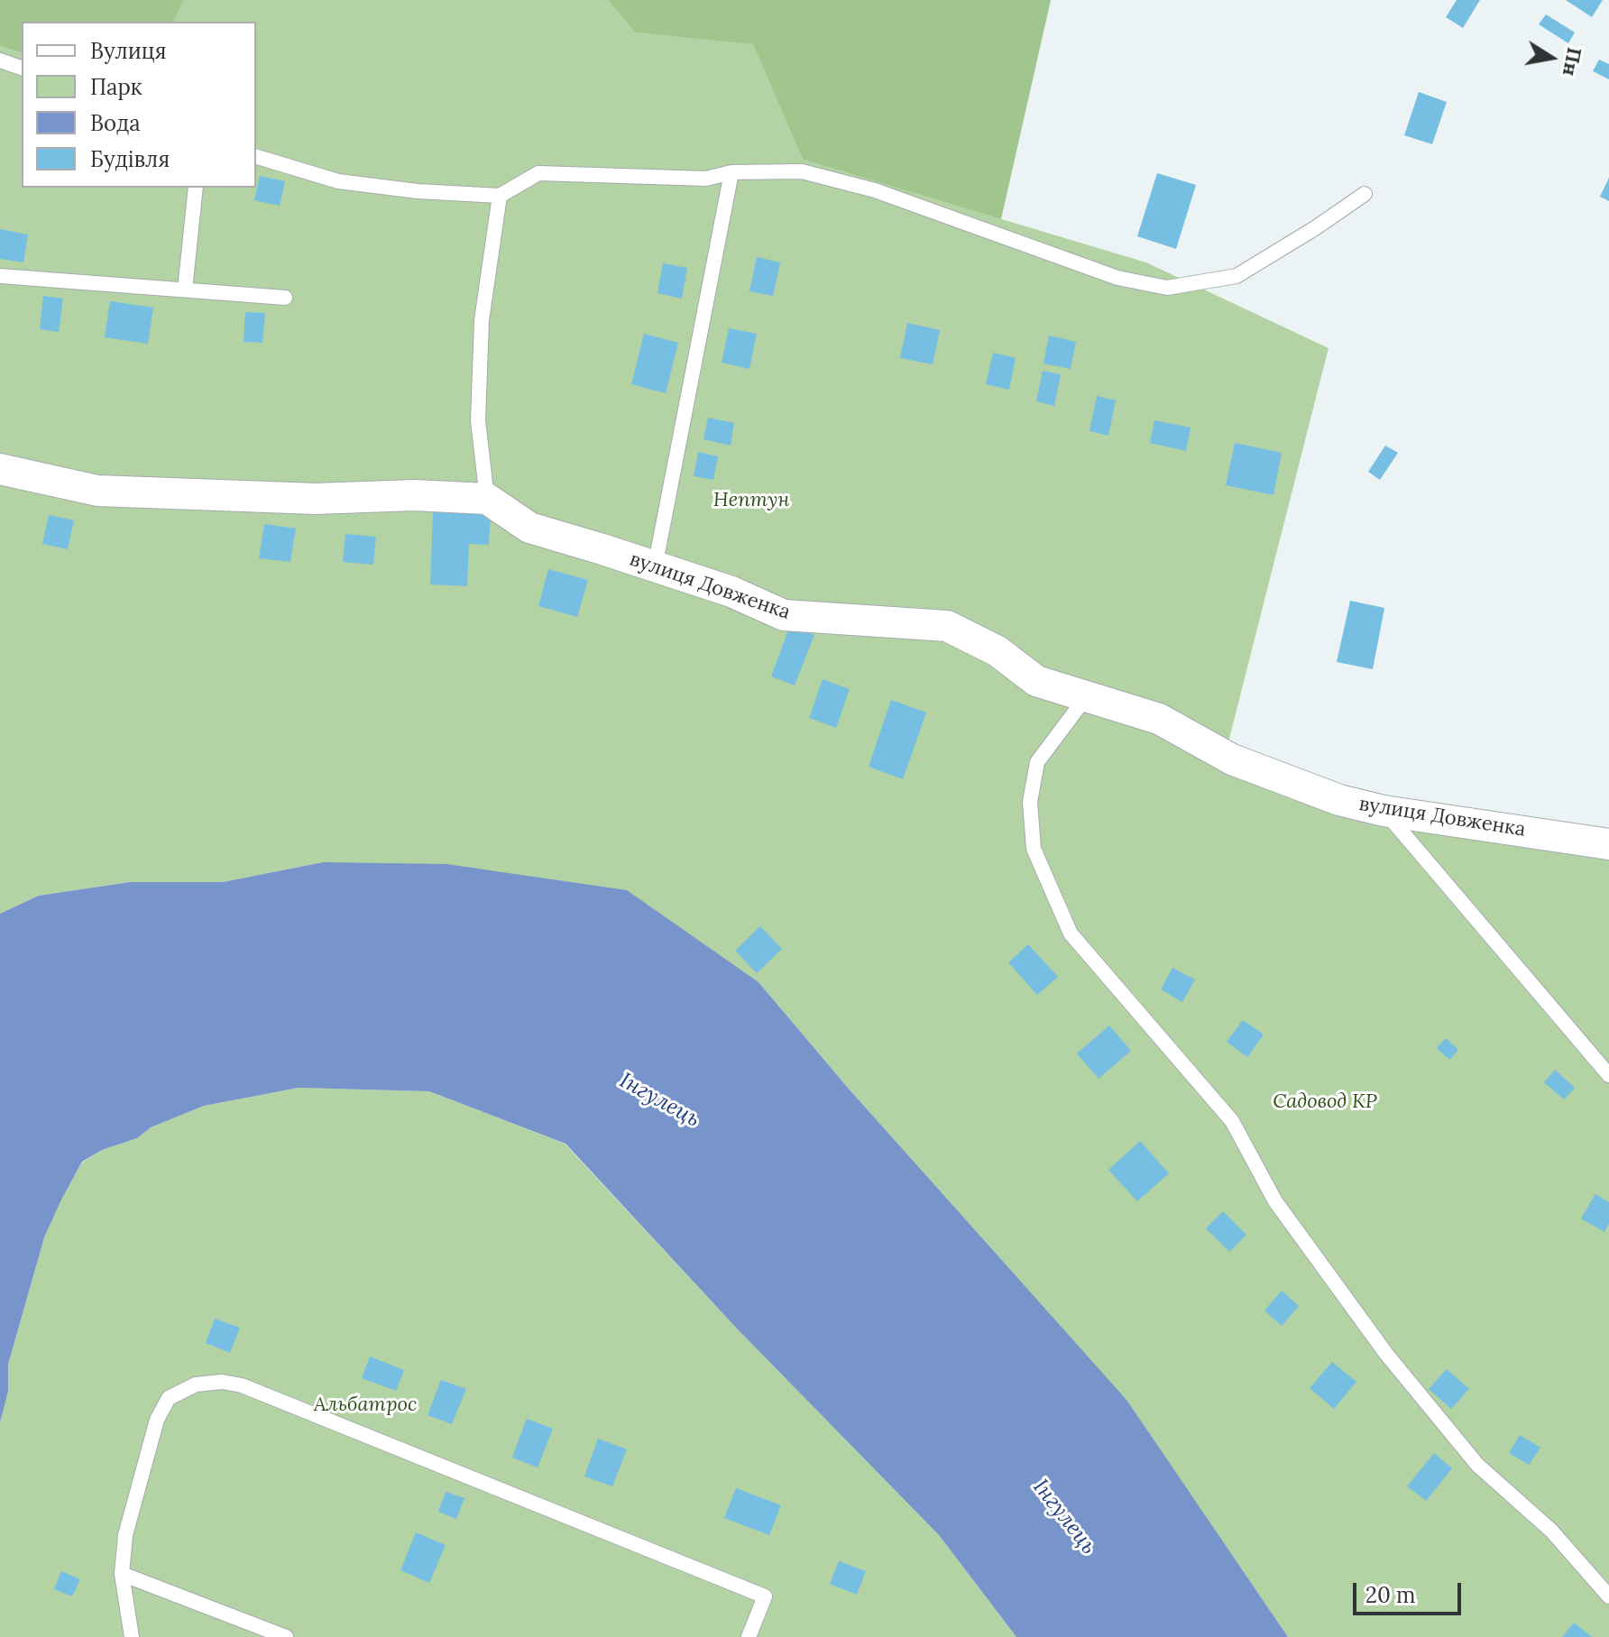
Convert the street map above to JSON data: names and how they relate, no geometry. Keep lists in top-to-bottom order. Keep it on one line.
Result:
{"streets":{"street":["вулиця Довженка"]},"water":["Інгулець"],"parks":["Нептун","Садовод КР","Альбатрос"],"legend":["Вулиця","Парк","Вода","Будівля"],"scale_bar":"20 m","north":"right"}
